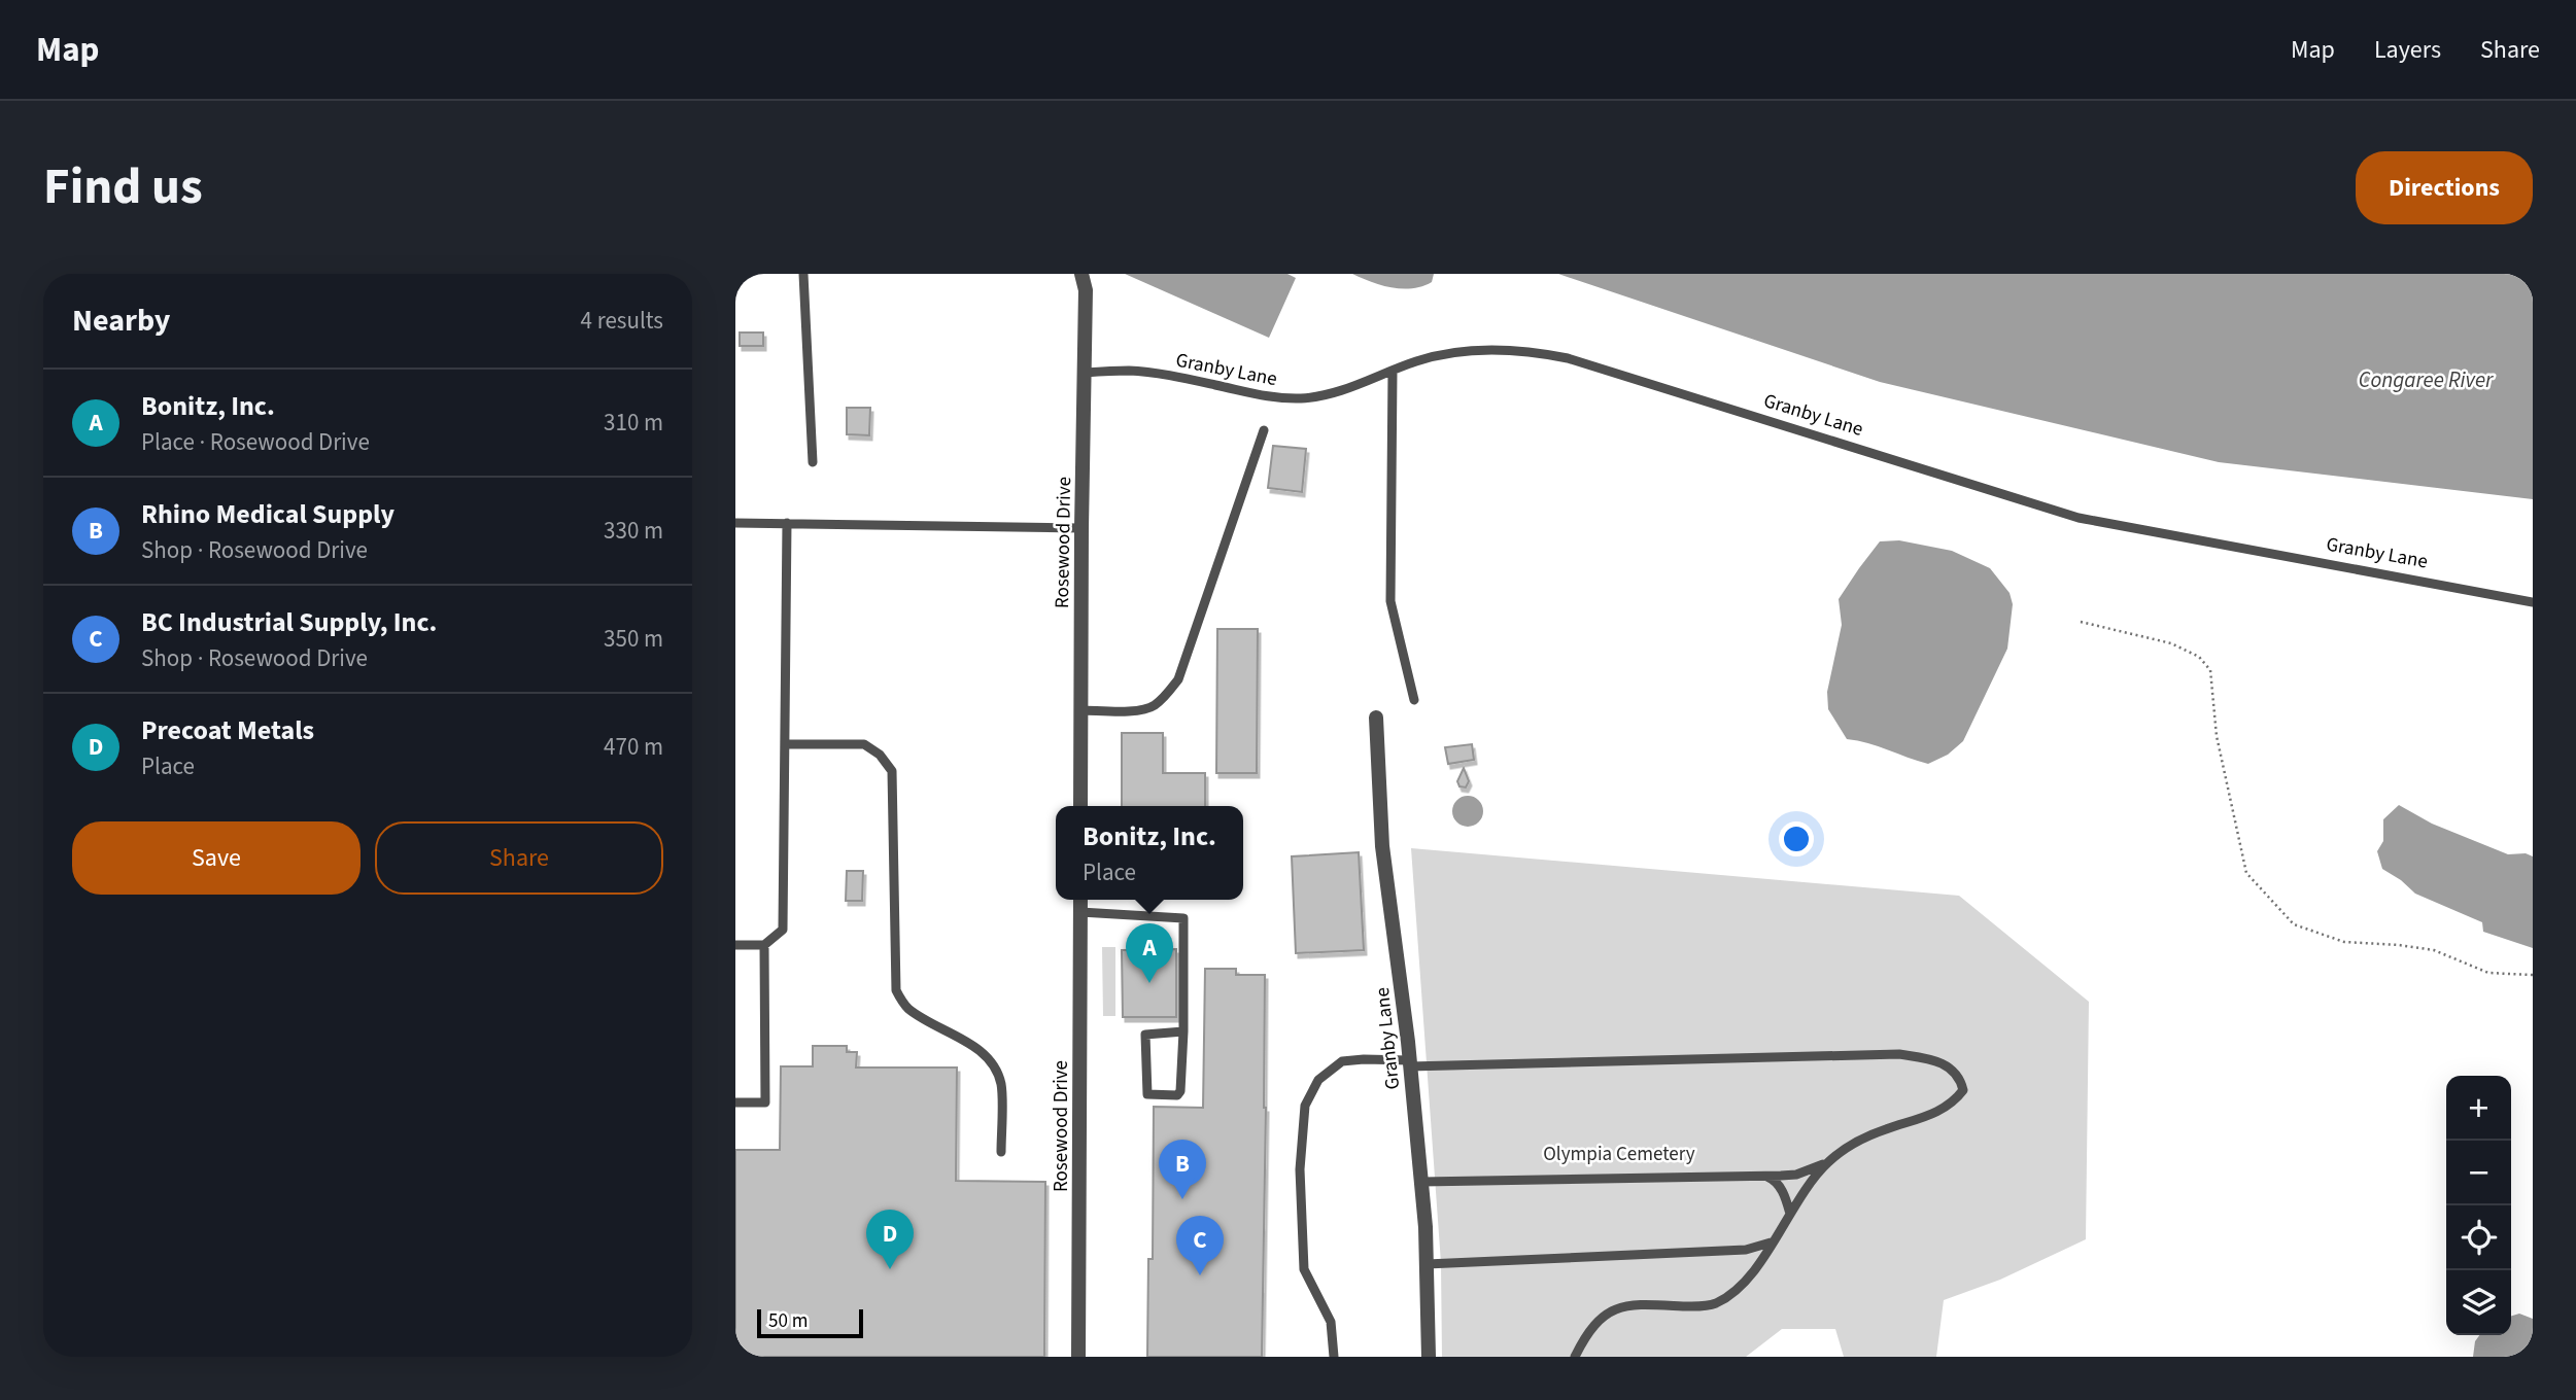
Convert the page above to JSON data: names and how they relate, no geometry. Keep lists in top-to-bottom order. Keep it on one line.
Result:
{"streets":{"street":["Granby Lane","Rosewood Drive"]},"crossings":[["Granby Lane","Rosewood Drive"]],"water":["Congaree River"],"parks":["Olympia Cemetery"],"scale_bar":"50 m","page":{"header":"Map","nav":["Map","Layers","Share"],"title":"Find us","buttons":["Directions",["Save","Share"]],"heading":["Nearby","4 results"],"list":[{"mark":"A","name":"Bonitz, Inc.","note":"Place · Rosewood Drive","value":"310 m"},{"mark":"B","name":"Rhino Medical Supply","note":"Shop · Rosewood Drive","value":"330 m"},{"mark":"C","name":"BC Industrial Supply, Inc.","note":"Shop · Rosewood Drive","value":"350 m"},{"mark":"D","name":"Precoat Metals","note":"Place","value":"470 m"}],"popup":["Bonitz, Inc.","Place"],"pins":["A","B","D","C"],"map_buttons":["+","−"],"scale":"50 m"}}
